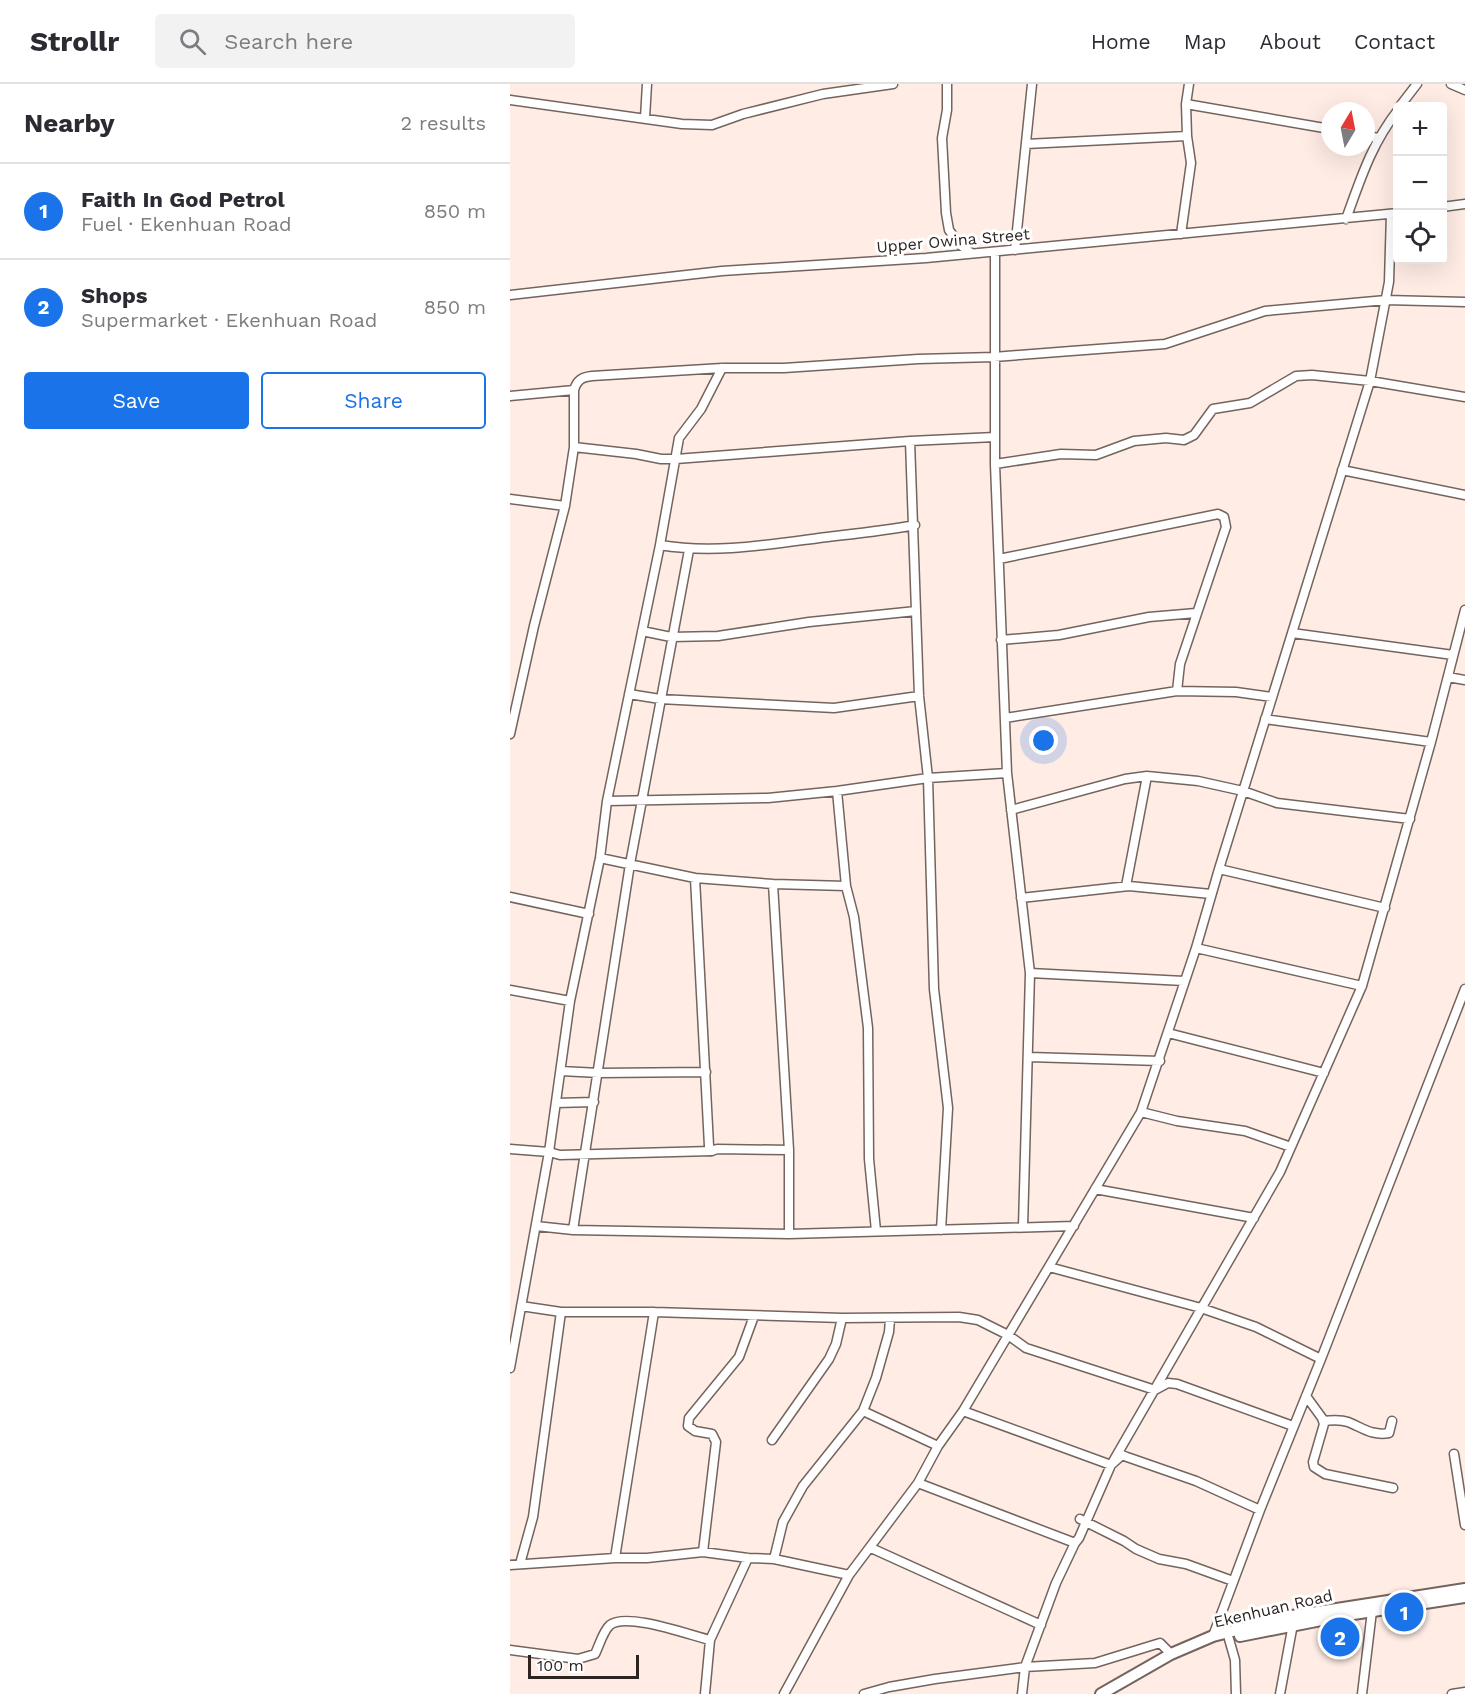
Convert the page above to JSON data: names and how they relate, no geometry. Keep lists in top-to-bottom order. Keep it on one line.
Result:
{"streets":{"main road":["Ekenhuan Road"],"street":["Upper Owina Street"]},"scale_bar":"100 m","north":"top","page":{"header":"Strollr","search":"Search here","nav":["Home","Map","About","Contact"],"heading":["Nearby","2 results"],"map_buttons":["+","−"],"list":[{"mark":"1","name":"Faith In God Petrol","note":"Fuel · Ekenhuan Road","value":"850 m"},{"mark":"2","name":"Shops","note":"Supermarket · Ekenhuan Road","value":"850 m"}],"buttons":["Save","Share"],"pins":["1","2"],"scale":"100 m"}}
